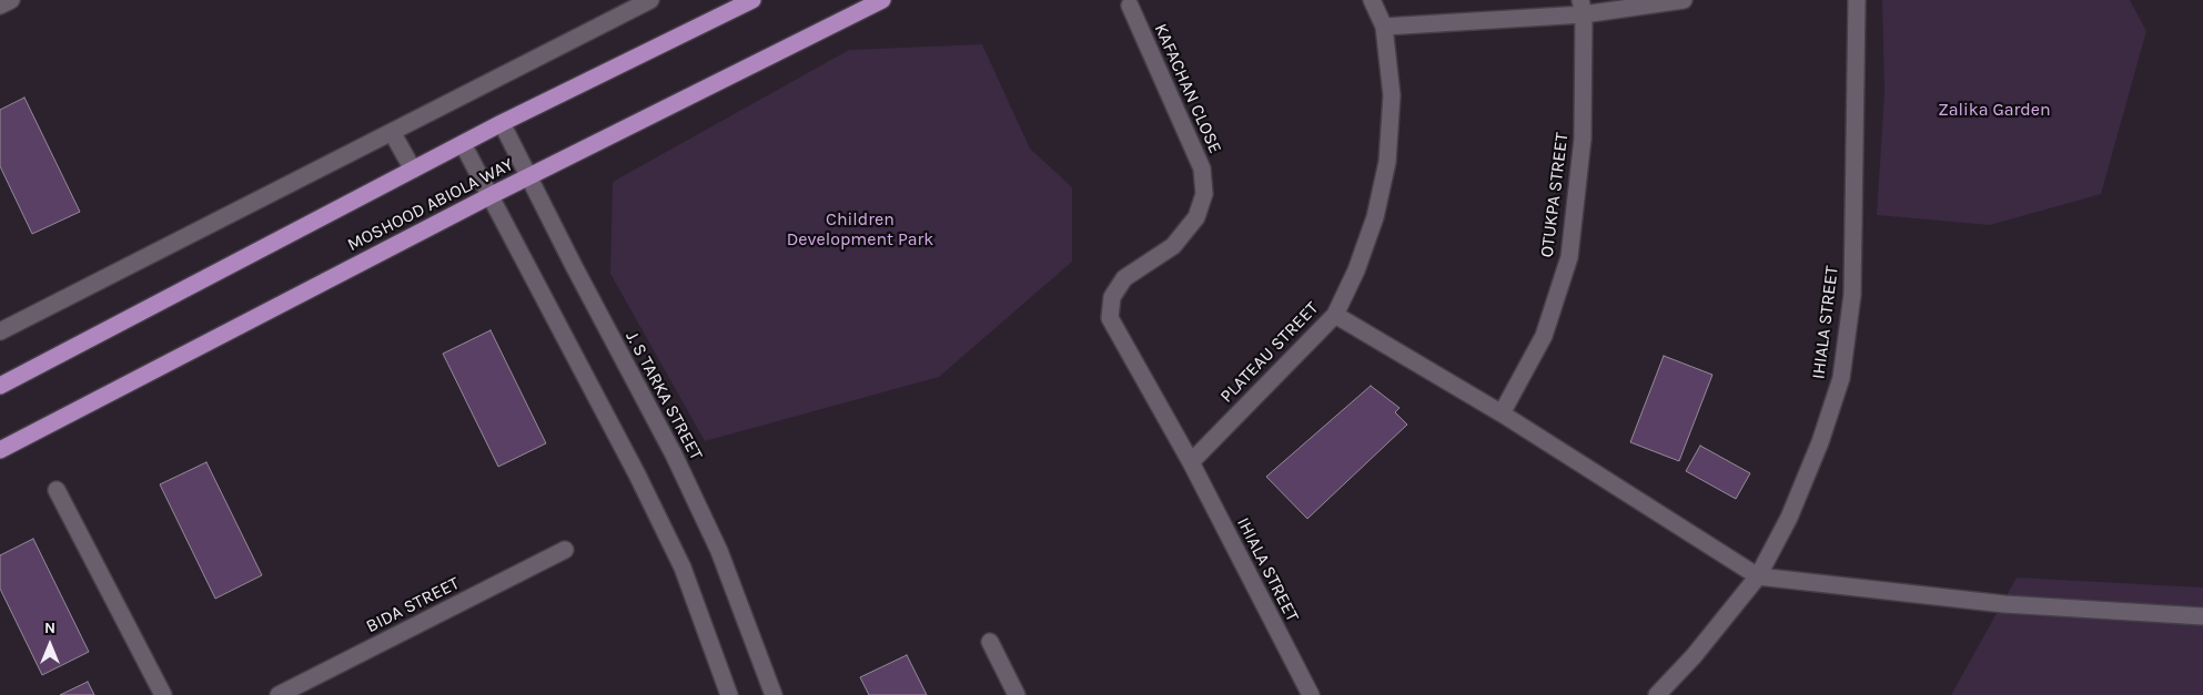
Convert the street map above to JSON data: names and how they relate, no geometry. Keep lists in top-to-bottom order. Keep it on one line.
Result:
{"streets":{"main road":["MOSHOOD ABIOLA WAY"],"street":["KAFACHAN CLOSE","OTUKPA STREET","IHIALA STREET","PLATEAU STREET","J. S TARKA STREET","BIDA STREET"]},"crossings":[["KAFACHAN CLOSE","IHIALA STREET"],["KAFACHAN CLOSE","PLATEAU STREET"],["MOSHOOD ABIOLA WAY","J. S TARKA STREET"],["IHIALA STREET","PLATEAU STREET"]],"parks":["Zalika Garden","Children Development Park"],"north":"top"}
